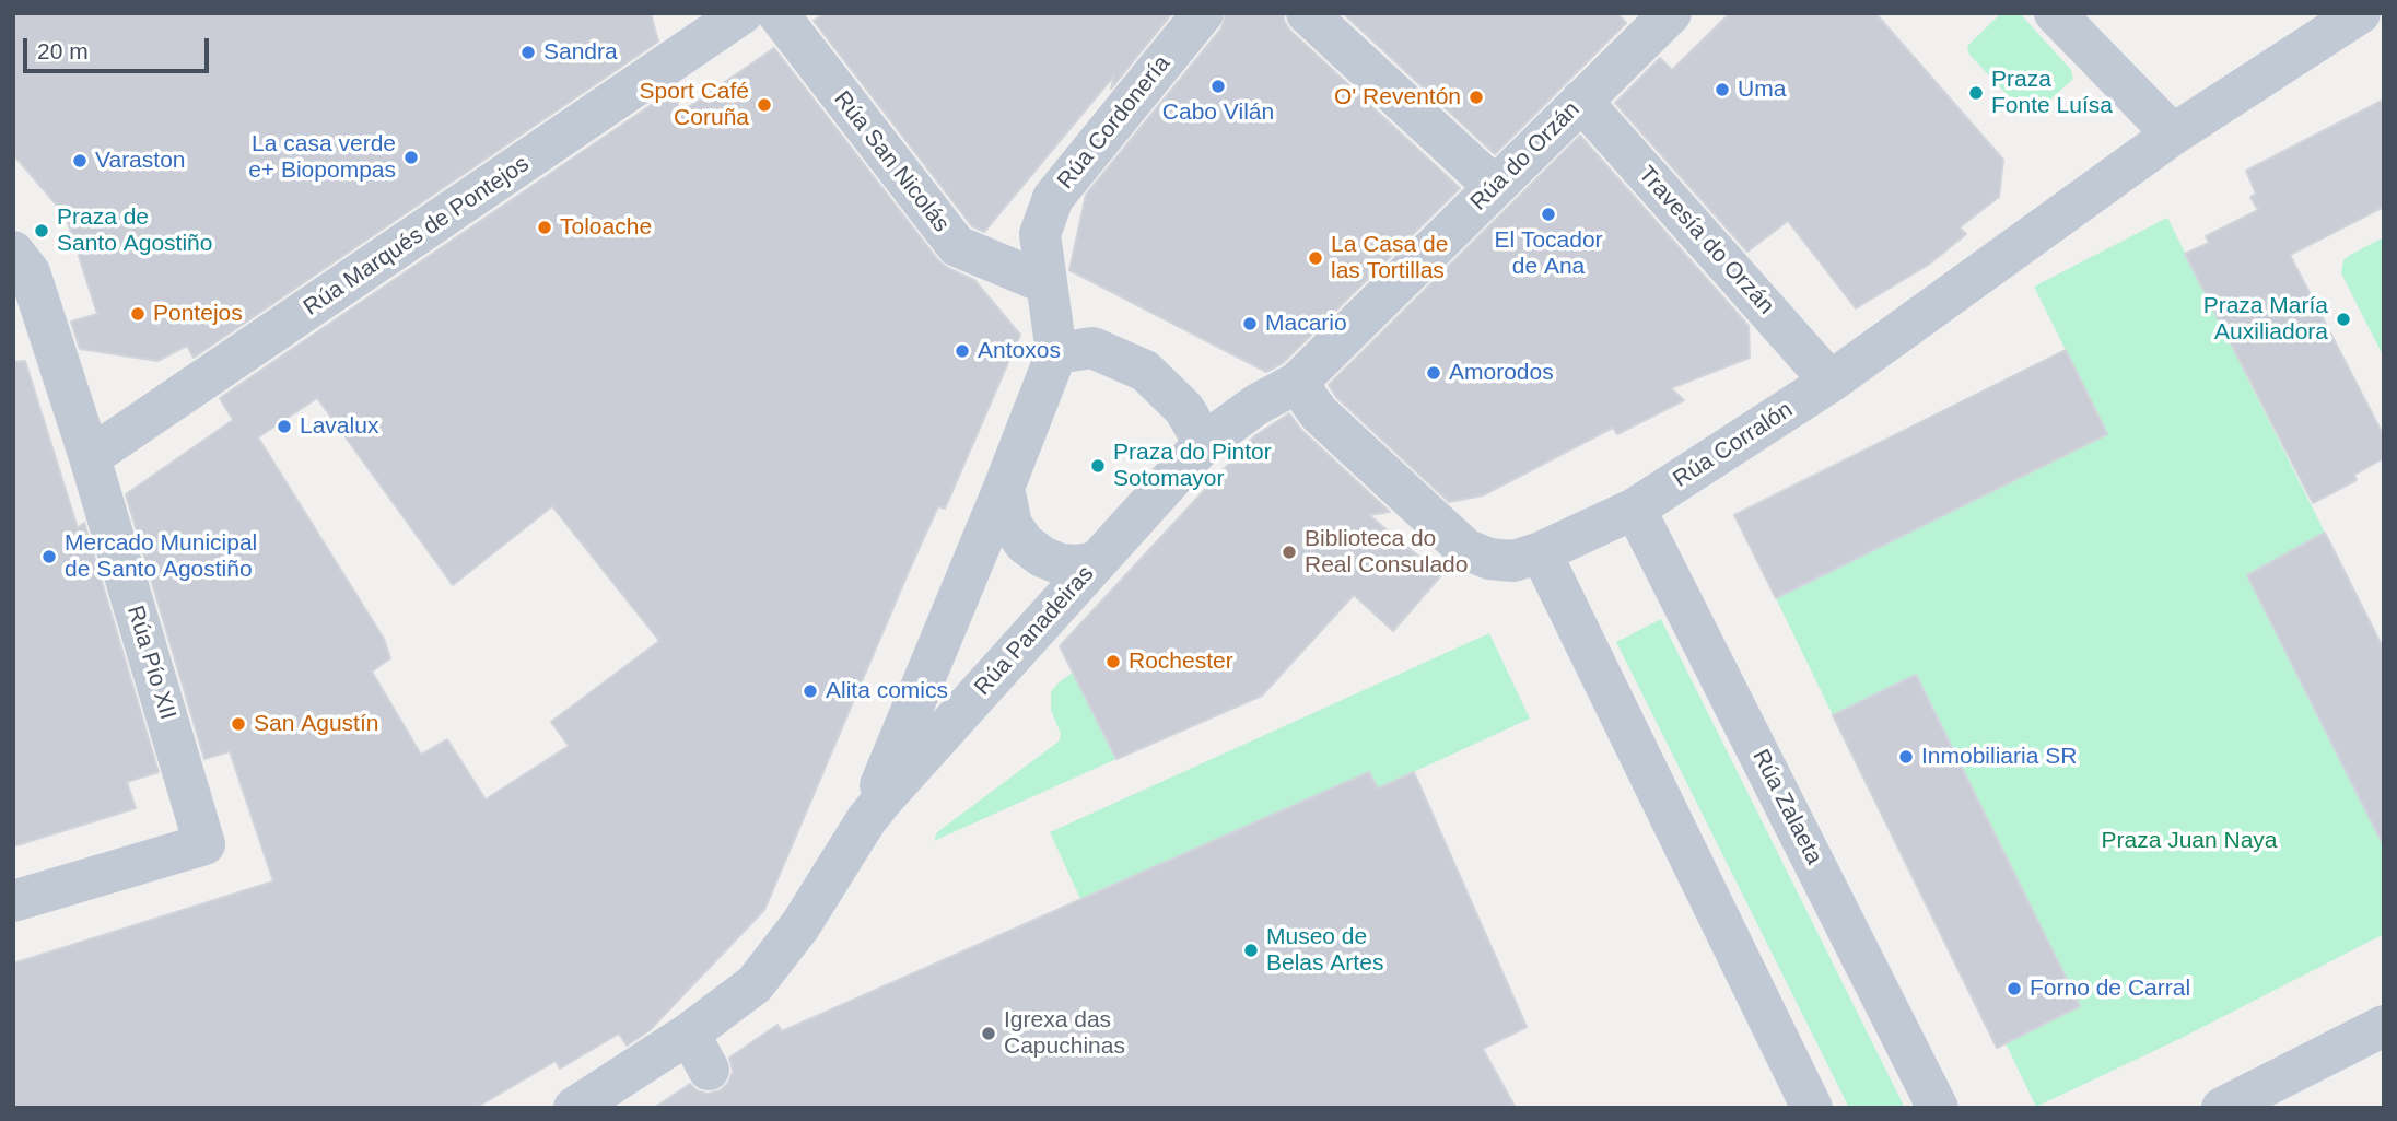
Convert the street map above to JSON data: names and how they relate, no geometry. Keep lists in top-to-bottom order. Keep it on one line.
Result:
{"streets":{"street":["Rúa Cordonería","Rúa do Orzán","Rúa San Nicolás","Rúa Marqués de Pontejos","Travesía do Orzán","Rúa Corralón","Rúa Panadeiras","Rúa Pío XII","Rúa Zalaeta"]},"crossings":[["Rúa Cordonería","Rúa San Nicolás"],["Rúa do Orzán","Travesía do Orzán"],["Rúa do Orzán","Rúa Corralón"],["Rúa do Orzán","Rúa Panadeiras"],["Rúa Marqués de Pontejos","Rúa Pío XII"],["Travesía do Orzán","Rúa Corralón"],["Rúa Corralón","Rúa Zalaeta"]],"parks":["Praza Juan Naya"],"places":["Sandra","Cabo Vilán","Uma","Praza Fonte Luísa","O' Reventón","Sport Café Coruña","La casa verde e+ Biopompas","Varaston","El Tocador de Ana","Toloache","Praza de Santo Agostiño","La Casa de las Tortillas","Pontejos","Praza María Auxiliadora","Macario","Antoxos","Amorodos","Lavalux","Praza do Pintor Sotomayor","Biblioteca do Real Consulado","Mercado Municipal de Santo Agostiño","Rochester","Alita comics","San Agustín","Inmobiliaria SR","Museo de Belas Artes","Forno de Carral","Igrexa das Capuchinas"],"scale_bar":"20 m"}
